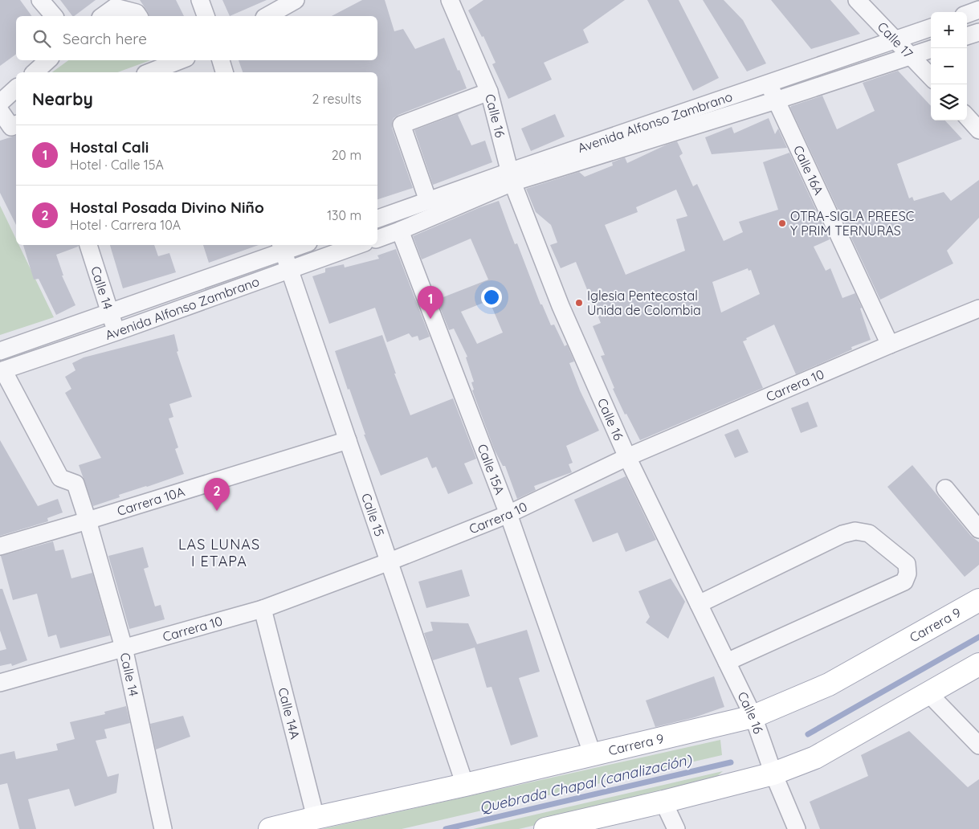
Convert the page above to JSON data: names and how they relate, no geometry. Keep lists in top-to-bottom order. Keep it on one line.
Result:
{"streets":{"main road":["Carrera 9"],"street":["Calle 17","Calle 16","Avenida Alfonso Zambrano","Calle 16A","Calle 14","Carrera 10","Calle 15A","Carrera 10A","Calle 15","Calle 14A"]},"crossings":[["Calle 17","Avenida Alfonso Zambrano"],["Calle 16","Avenida Alfonso Zambrano"],["Calle 16","Carrera 10"],["Calle 16","Carrera 9"],["Avenida Alfonso Zambrano","Calle 16A"],["Avenida Alfonso Zambrano","Calle 14"],["Avenida Alfonso Zambrano","Calle 15A"],["Avenida Alfonso Zambrano","Calle 15"],["Calle 16A","Carrera 10"],["Calle 14","Carrera 10"],["Calle 14","Carrera 10A"],["Carrera 10","Calle 15A"],["Carrera 10","Calle 15"],["Carrera 10","Calle 14A"],["Calle 15A","Carrera 9"],["Carrera 10A","Calle 15"],["Calle 15","Carrera 9"],["Carrera 9","Calle 14A"]],"districts":["LAS LUNAS I ETAPA"],"water":["Quebrada Chapal (canalización)"],"places":["OTRA-SIGLA PREESC Y PRIM TERNURAS","Iglesia Pentecostal Unida de Colombia"],"page":{"map_buttons":["+","−"],"search":"Search here","heading":["Nearby","2 results"],"list":[{"mark":"1","name":"Hostal Cali","note":"Hotel · Calle 15A","value":"20 m"},{"mark":"2","name":"Hostal Posada Divino Niño","note":"Hotel · Carrera 10A","value":"130 m"}],"pins":["1","2"]}}
